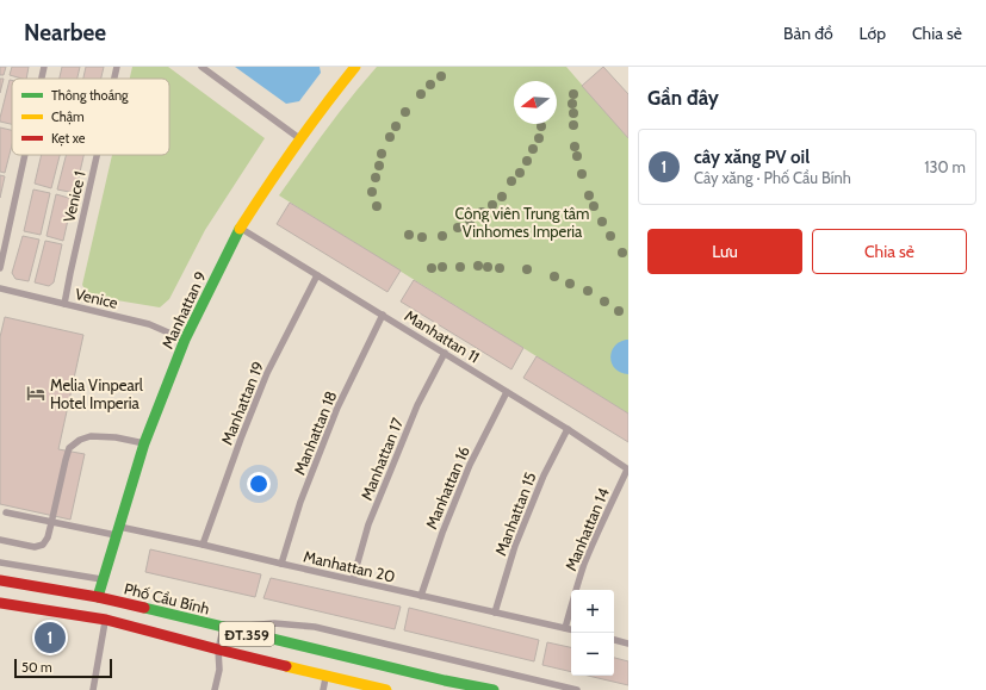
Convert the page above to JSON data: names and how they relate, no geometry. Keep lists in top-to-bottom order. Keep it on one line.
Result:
{"streets":{"main road":["Manhattan 9","Phố Cầu Bính","ĐT.359"],"lane":["Venice 1","Venice","Manhattan 11","Manhattan 19","Manhattan 18","Manhattan 17","Manhattan 16","Manhattan 15","Manhattan 14","Manhattan 20"]},"crossings":[["Venice 1","Venice"],["Venice","Manhattan 9"],["Manhattan 9","Manhattan 11"],["Manhattan 9","Manhattan 20"],["Manhattan 9","Phố Cầu Bính"],["Manhattan 11","Manhattan 19"],["Manhattan 11","Manhattan 18"],["Manhattan 11","Manhattan 17"],["Manhattan 11","Manhattan 16"],["Manhattan 11","Manhattan 15"],["Manhattan 11","Manhattan 14"],["Manhattan 19","Manhattan 20"],["Manhattan 18","Manhattan 20"],["Manhattan 17","Manhattan 20"],["Manhattan 16","Manhattan 20"],["Manhattan 15","Manhattan 20"],["Manhattan 14","Manhattan 20"]],"parks":["Công viên Trung tâm Vinhomes Imperia"],"places":{"hotel":["Melia Vinpearl Hotel Imperia"]},"legend":["Thông thoáng","Chậm","Kẹt xe"],"scale_bar":"50 m","north":"left","page":{"header":"Nearbee","nav":["Bản đồ","Lớp","Chia sẻ"],"heading":"Gần đây","list":[{"mark":"1","name":"cây xăng PV oil","note":"Cây xăng · Phố Cầu Bính","value":"130 m"}],"buttons":["Lưu","Chia sẻ"],"map_buttons":["+","−"],"pins":"1","scale":"50 m"}}
